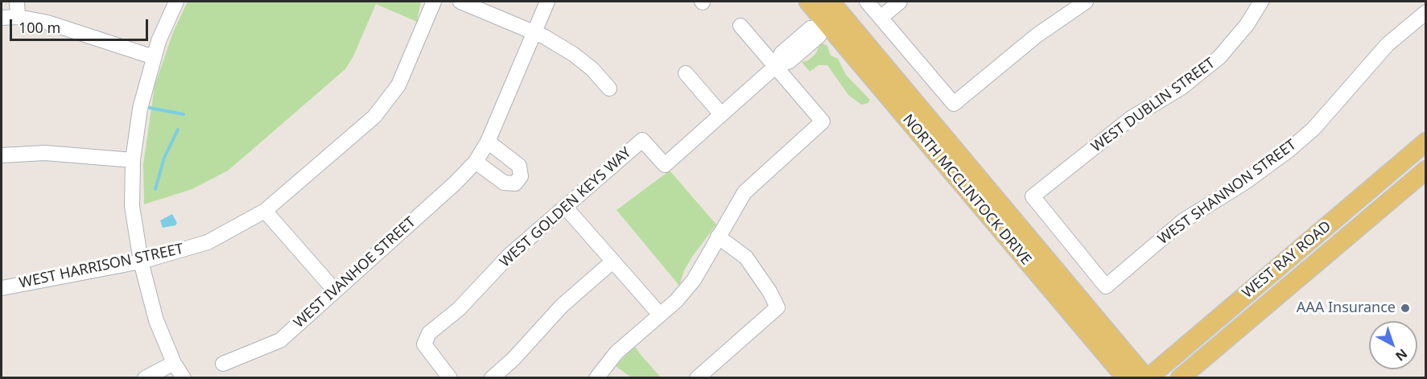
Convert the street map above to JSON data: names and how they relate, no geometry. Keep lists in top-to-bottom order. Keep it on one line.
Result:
{"streets":{"main road":["NORTH MCCLINTOCK DRIVE","WEST RAY ROAD"],"street":["WEST DUBLIN STREET","WEST SHANNON STREET","WEST GOLDEN KEYS WAY","WEST HARRISON STREET","WEST IVANHOE STREET"]},"crossings":[["WEST DUBLIN STREET","WEST SHANNON STREET"],["NORTH MCCLINTOCK DRIVE","WEST GOLDEN KEYS WAY"],["NORTH MCCLINTOCK DRIVE","WEST RAY ROAD"]],"places":["AAA Insurance"],"scale_bar":"100 m","north":"bottom right"}
